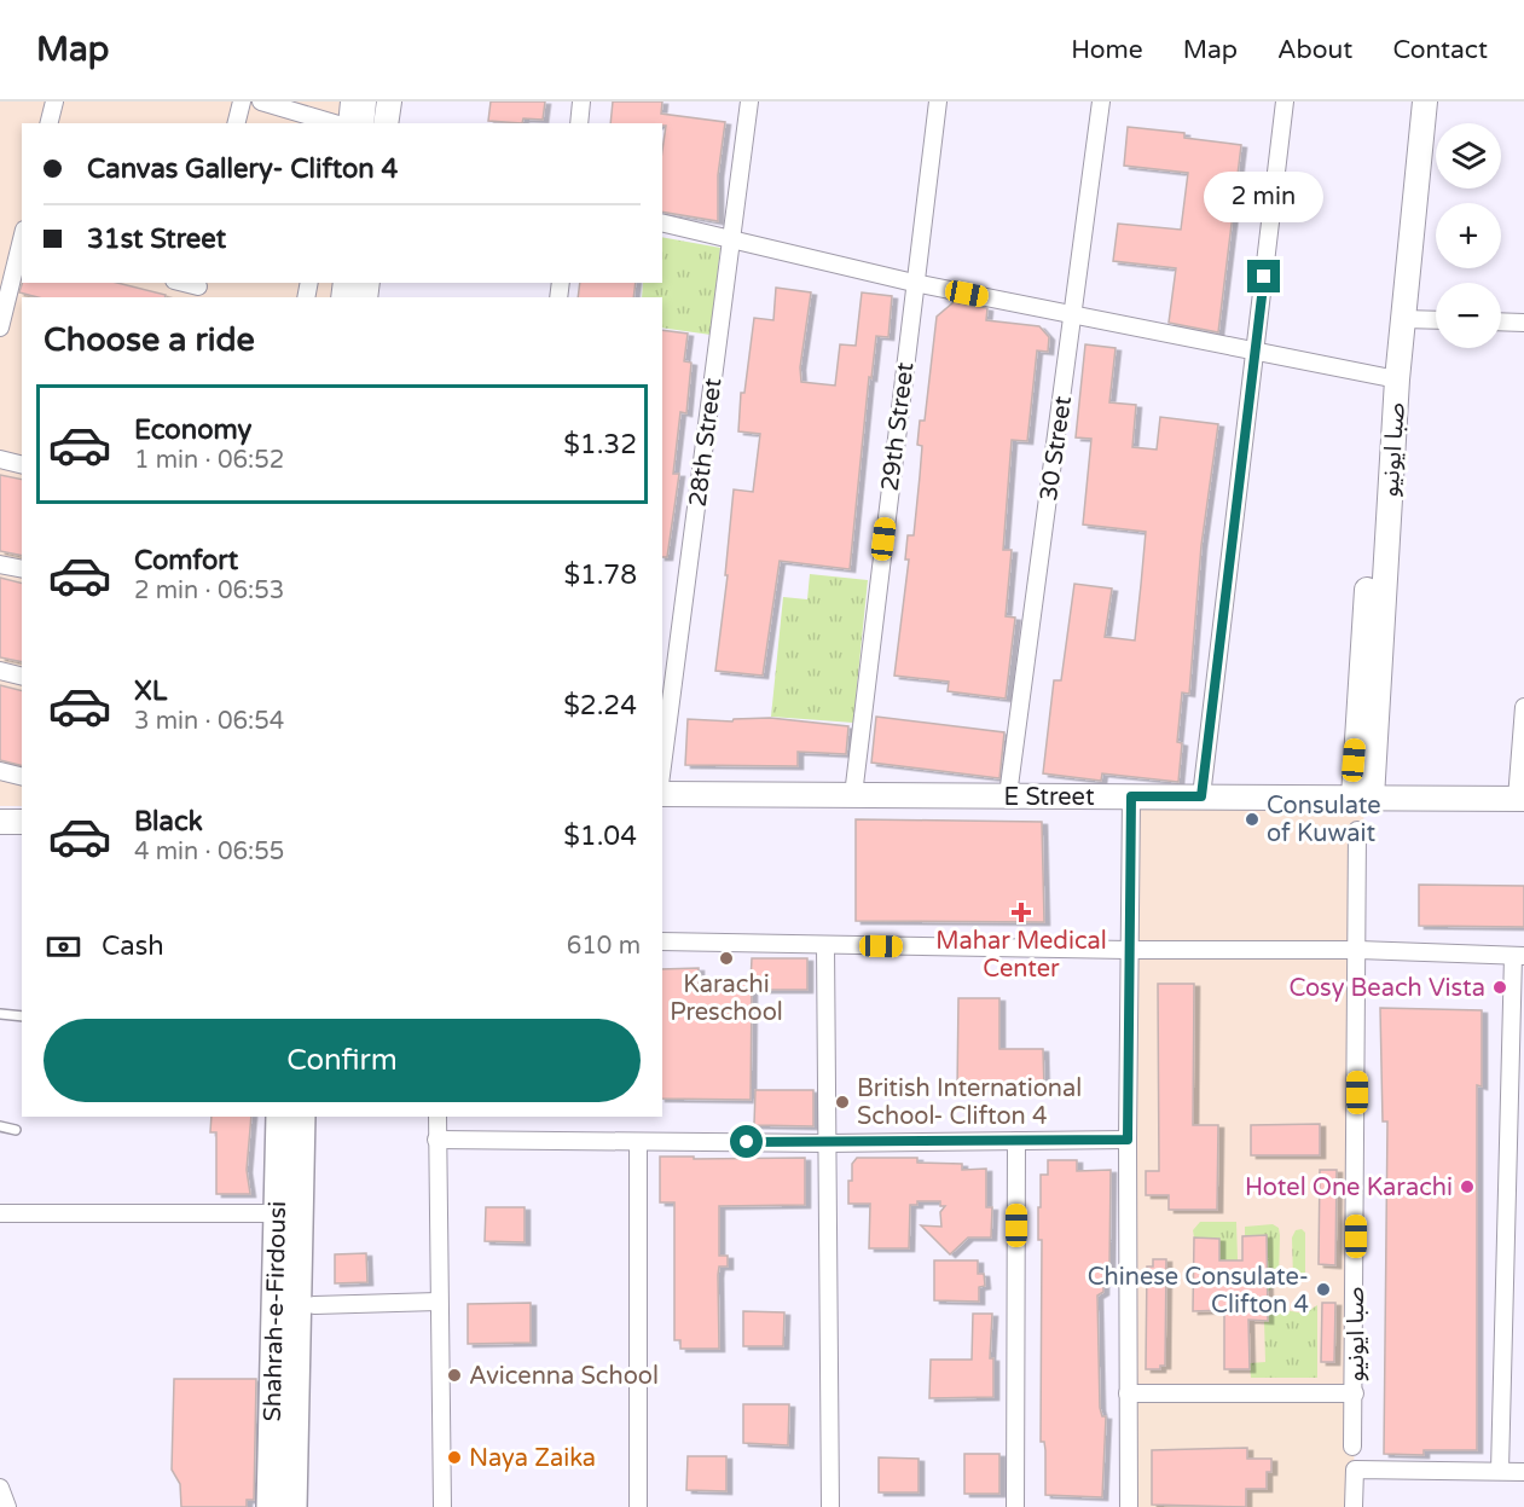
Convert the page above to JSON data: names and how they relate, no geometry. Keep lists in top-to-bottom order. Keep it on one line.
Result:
{"streets":{"main road":["صبا ایونیو","E Street","Shahrah-e-Firdousi"],"street":["29th Street","28th Street","30 Street"]},"crossings":[["29th Street","E Street"],["30 Street","E Street"],["صبا ایونیو","E Street"]],"places":{"other":["Consulate of Kuwait","Karachi Preschool","Cosy Beach Vista","British International School- Clifton 4","Hotel One Karachi","Chinese Consulate- Clifton 4","Avicenna School","Naya Zaika"],"health":["Mahar Medical Center"]},"page":{"header":"Map","nav":["Home","Map","About","Contact"],"map_buttons":["+","−"],"banner":["Canvas Gallery- Clifton 4","31st Street"],"bubble":"2 min","heading":"Choose a ride","list":[{"name":"Economy","note":"1 min · 06:52","value":"$1.32"},{"name":"Comfort","note":"2 min · 06:53","value":"$1.78"},{"name":"XL","note":"3 min · 06:54","value":"$2.24"},{"name":"Black","note":"4 min · 06:55","value":"$1.04"}],"pay":["Cash","610 m"],"buttons":"Confirm"}}
